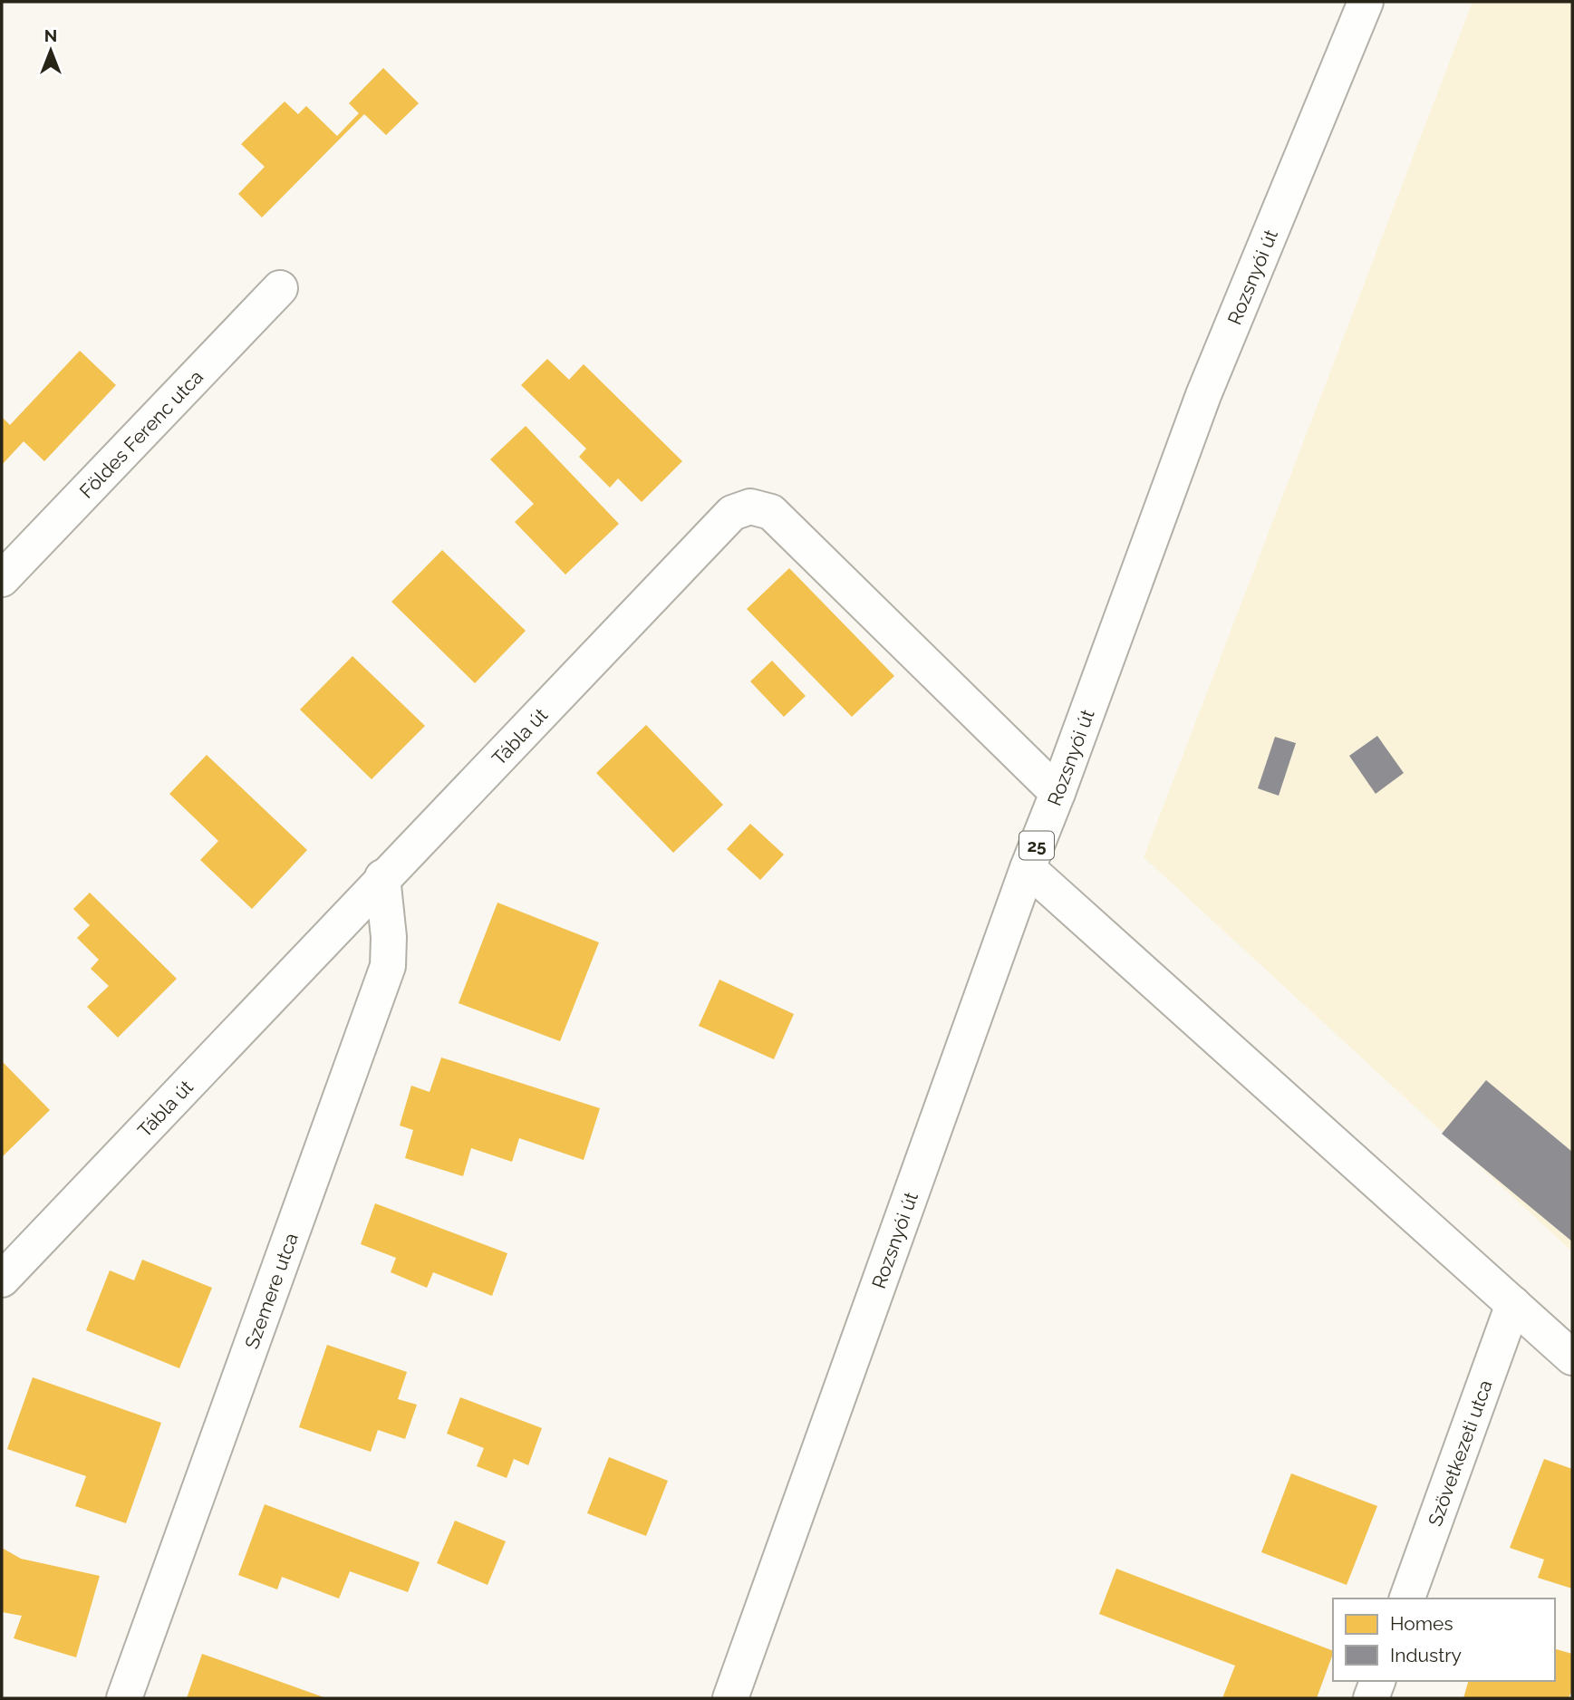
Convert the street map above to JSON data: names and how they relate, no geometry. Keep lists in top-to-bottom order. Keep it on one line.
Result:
{"streets":{"street":["Rozsnyói út","Földes Ferenc utca","Tábla út","25","Szemere utca","Szövetkezeti utca"]},"crossings":[["Rozsnyói út","Tábla út"],["Tábla út","Szemere utca"]],"legend":["Homes","Industry"],"north":"top"}
